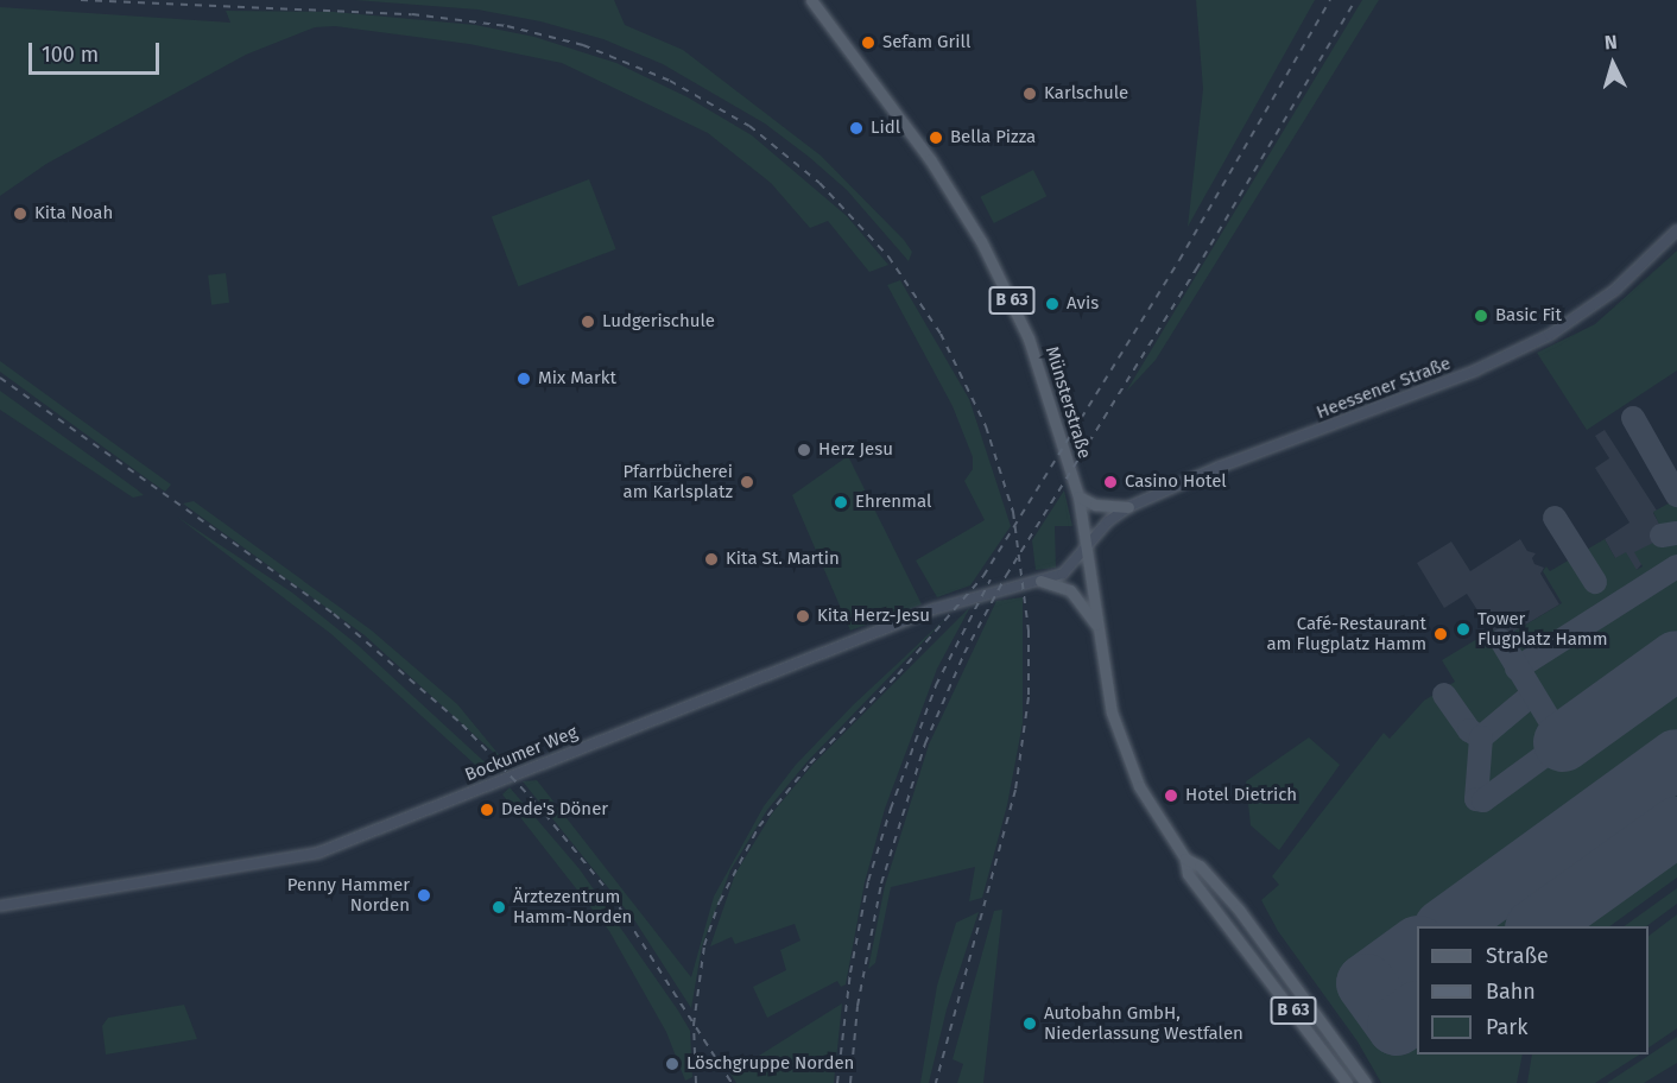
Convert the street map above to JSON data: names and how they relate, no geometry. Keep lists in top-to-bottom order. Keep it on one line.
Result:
{"streets":{"main road":["B 63","Heessener Straße","Münsterstraße","Bockumer Weg"]},"crossings":[["Heessener Straße","Münsterstraße"],["Heessener Straße","Bockumer Weg"],["Münsterstraße","Bockumer Weg"]],"places":["Sefam Grill","Karlschule","Lidl","Bella Pizza","Kita Noah","Avis","Basic Fit","Ludgerischule","Mix Markt","Herz Jesu","Pfarrbücherei am Karlsplatz","Casino Hotel","Ehrenmal","Kita St. Martin","Kita Herz-Jesu","Tower Flugplatz Hamm","Café-Restaurant am Flugplatz Hamm","Hotel Dietrich","Dede's Döner","Penny Hammer Norden","Ärztezentrum Hamm-Norden","Autobahn GmbH, Niederlassung Westfalen","Löschgruppe Norden"],"legend":["Straße","Bahn","Park"],"scale_bar":"100 m","north":"top"}
